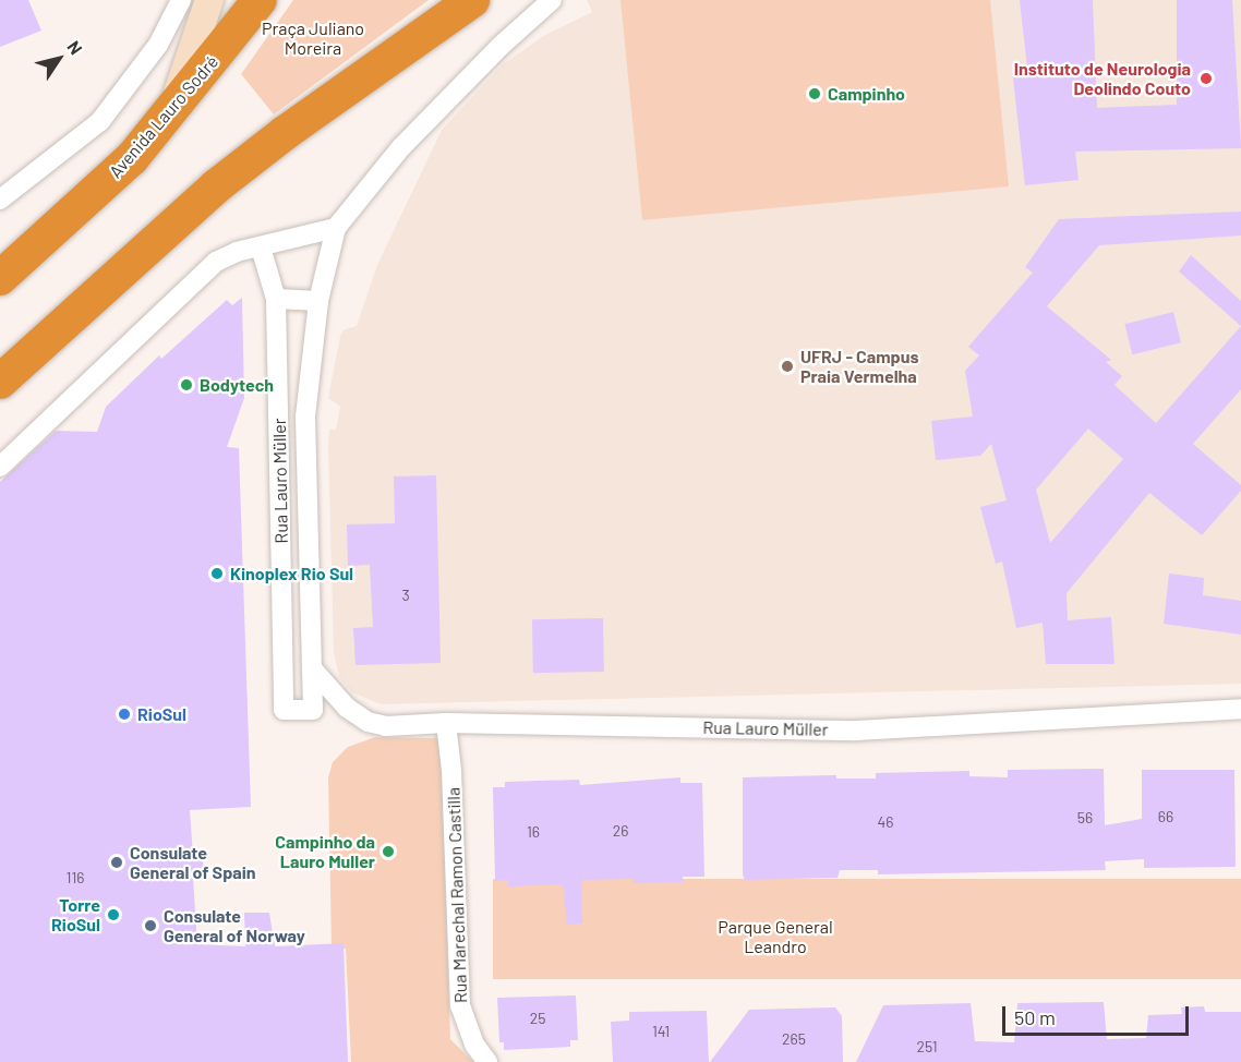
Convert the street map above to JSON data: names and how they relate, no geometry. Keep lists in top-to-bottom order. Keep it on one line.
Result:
{"streets":{"highway":["Avenida Lauro Sodré"],"street":["Rua Lauro Müller","Rua Marechal Ramon Castilla"]},"crossings":[["Rua Lauro Müller","Rua Marechal Ramon Castilla"]],"parks":["Praça Juliano Moreira","Parque General Leandro"],"places":["Instituto de Neurologia Deolindo Couto","Campinho","UFRJ - Campus Praia Vermelha","Bodytech","Kinoplex Rio Sul","RioSul","Campinho da Lauro Muller","Consulate General of Spain","Torre RioSul","Consulate General of Norway"],"house_numbers":["3","66","56","46","26","16","116","25","141","265","251"],"scale_bar":"50 m","north":"top right"}
